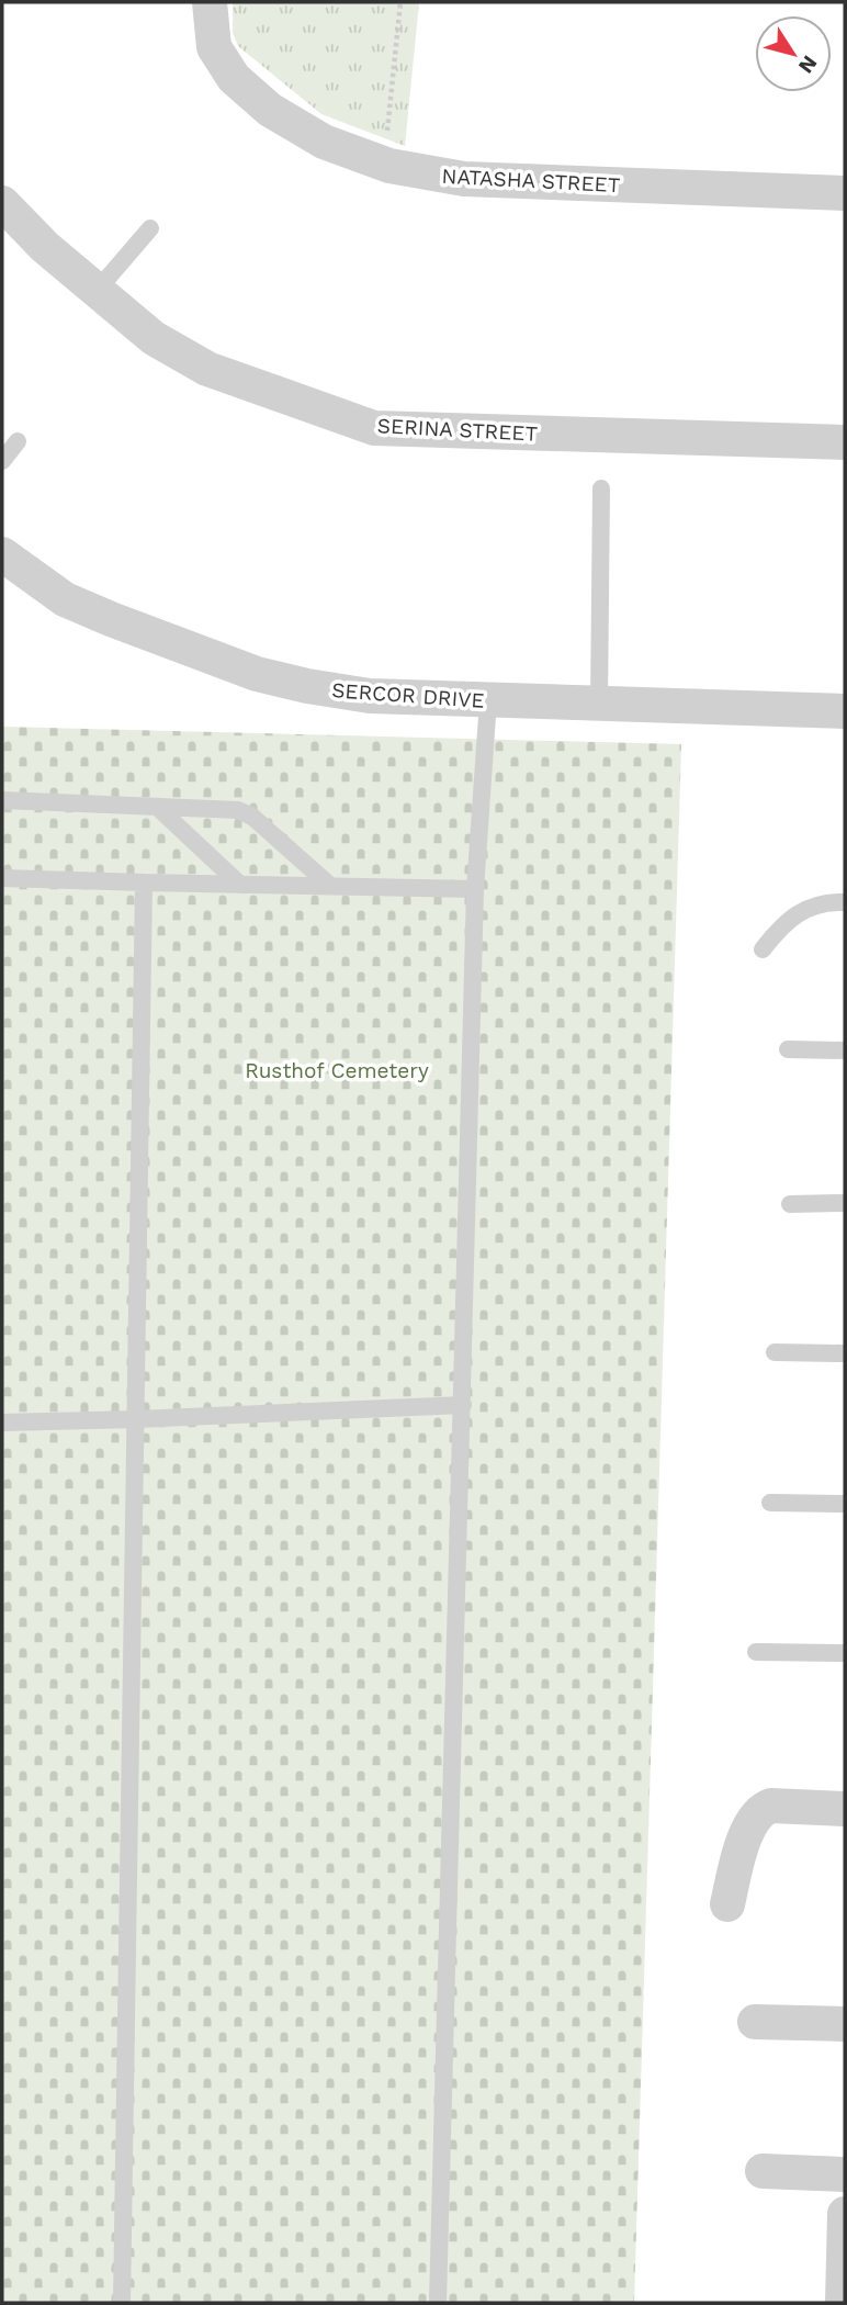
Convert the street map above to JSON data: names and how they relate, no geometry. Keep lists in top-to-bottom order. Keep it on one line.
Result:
{"streets":{"street":["NATASHA STREET","SERINA STREET","SERCOR DRIVE"]},"parks":["Rusthof Cemetery"],"north":"bottom right"}
